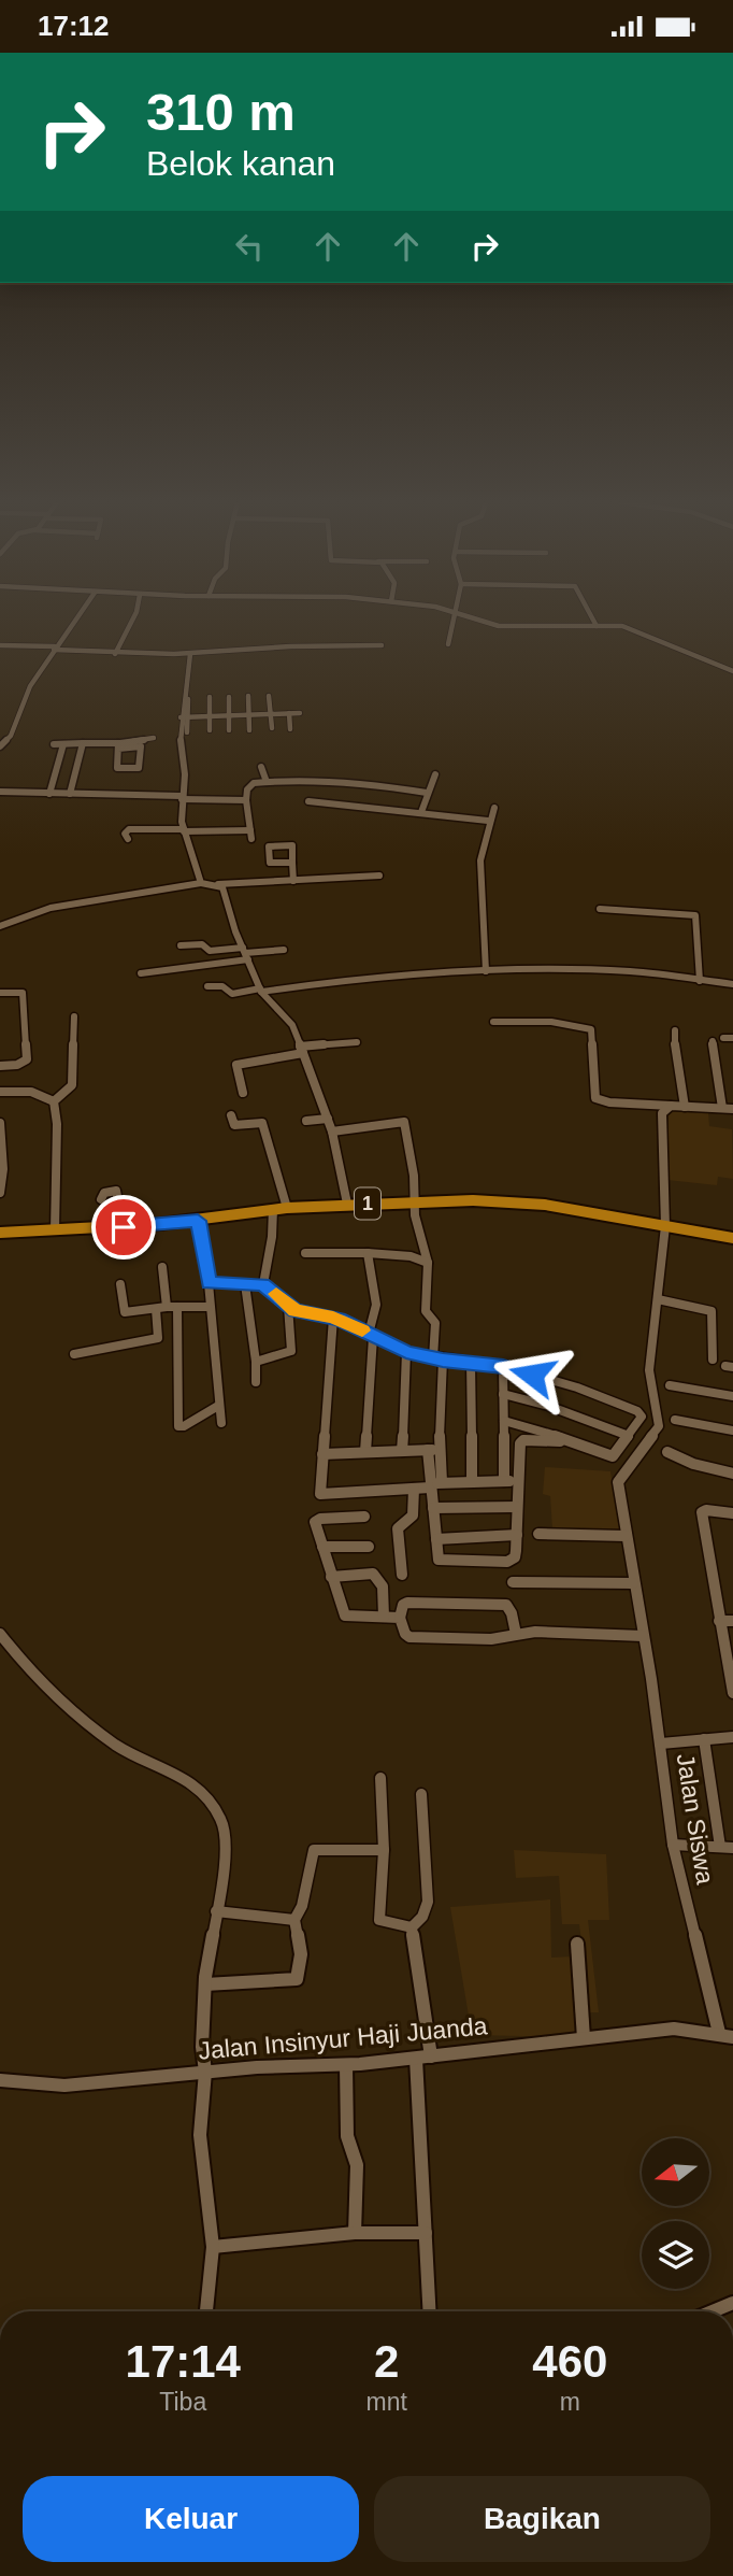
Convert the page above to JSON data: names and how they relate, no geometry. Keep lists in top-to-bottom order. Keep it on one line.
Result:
{"streets":{"highway":["1"],"street":["Jalan Siswa","Jalan Insinyur Haji Juanda"]},"crossings":[["1","Jalan Siswa"],["Jalan Siswa","Jalan Insinyur Haji Juanda"]],"north":"left","page":{"status":"17:12","turn":["310 m","Belok kanan"],"eta":["17:14","Tiba","2","mnt","460","m"],"buttons":["Keluar","Bagikan"]}}
